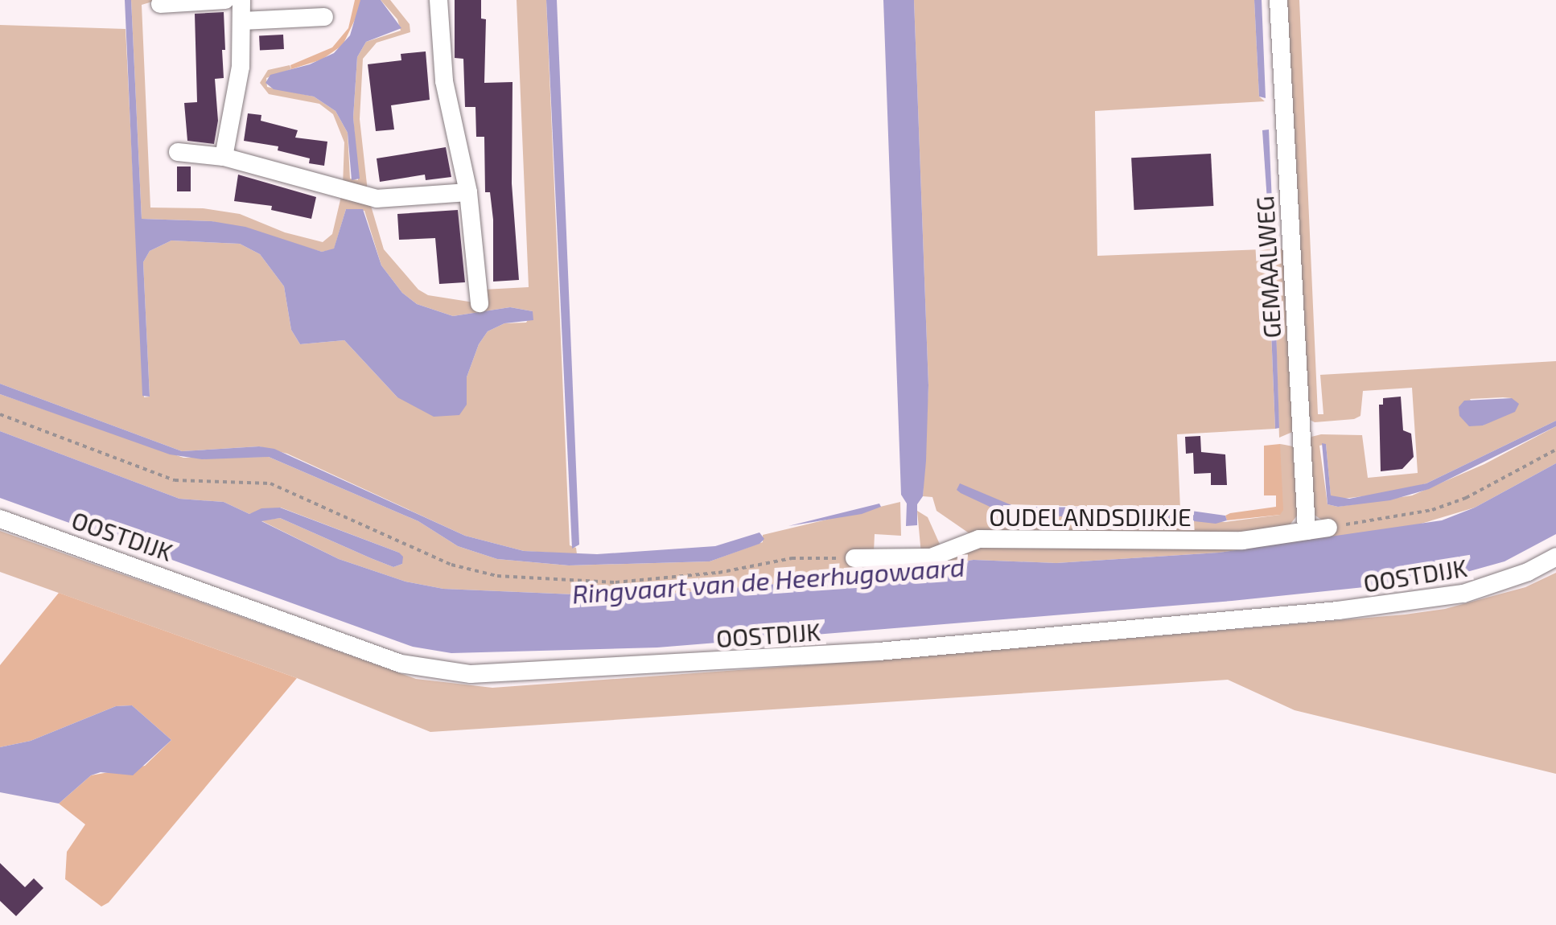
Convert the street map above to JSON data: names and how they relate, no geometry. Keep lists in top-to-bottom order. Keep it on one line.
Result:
{"streets":{"street":["GEMAALWEG","OUDELANDSDIJKJE","OOSTDIJK"]},"crossings":[["GEMAALWEG","OUDELANDSDIJKJE"]],"water":["Ringvaart van de Heerhugowaard"]}
